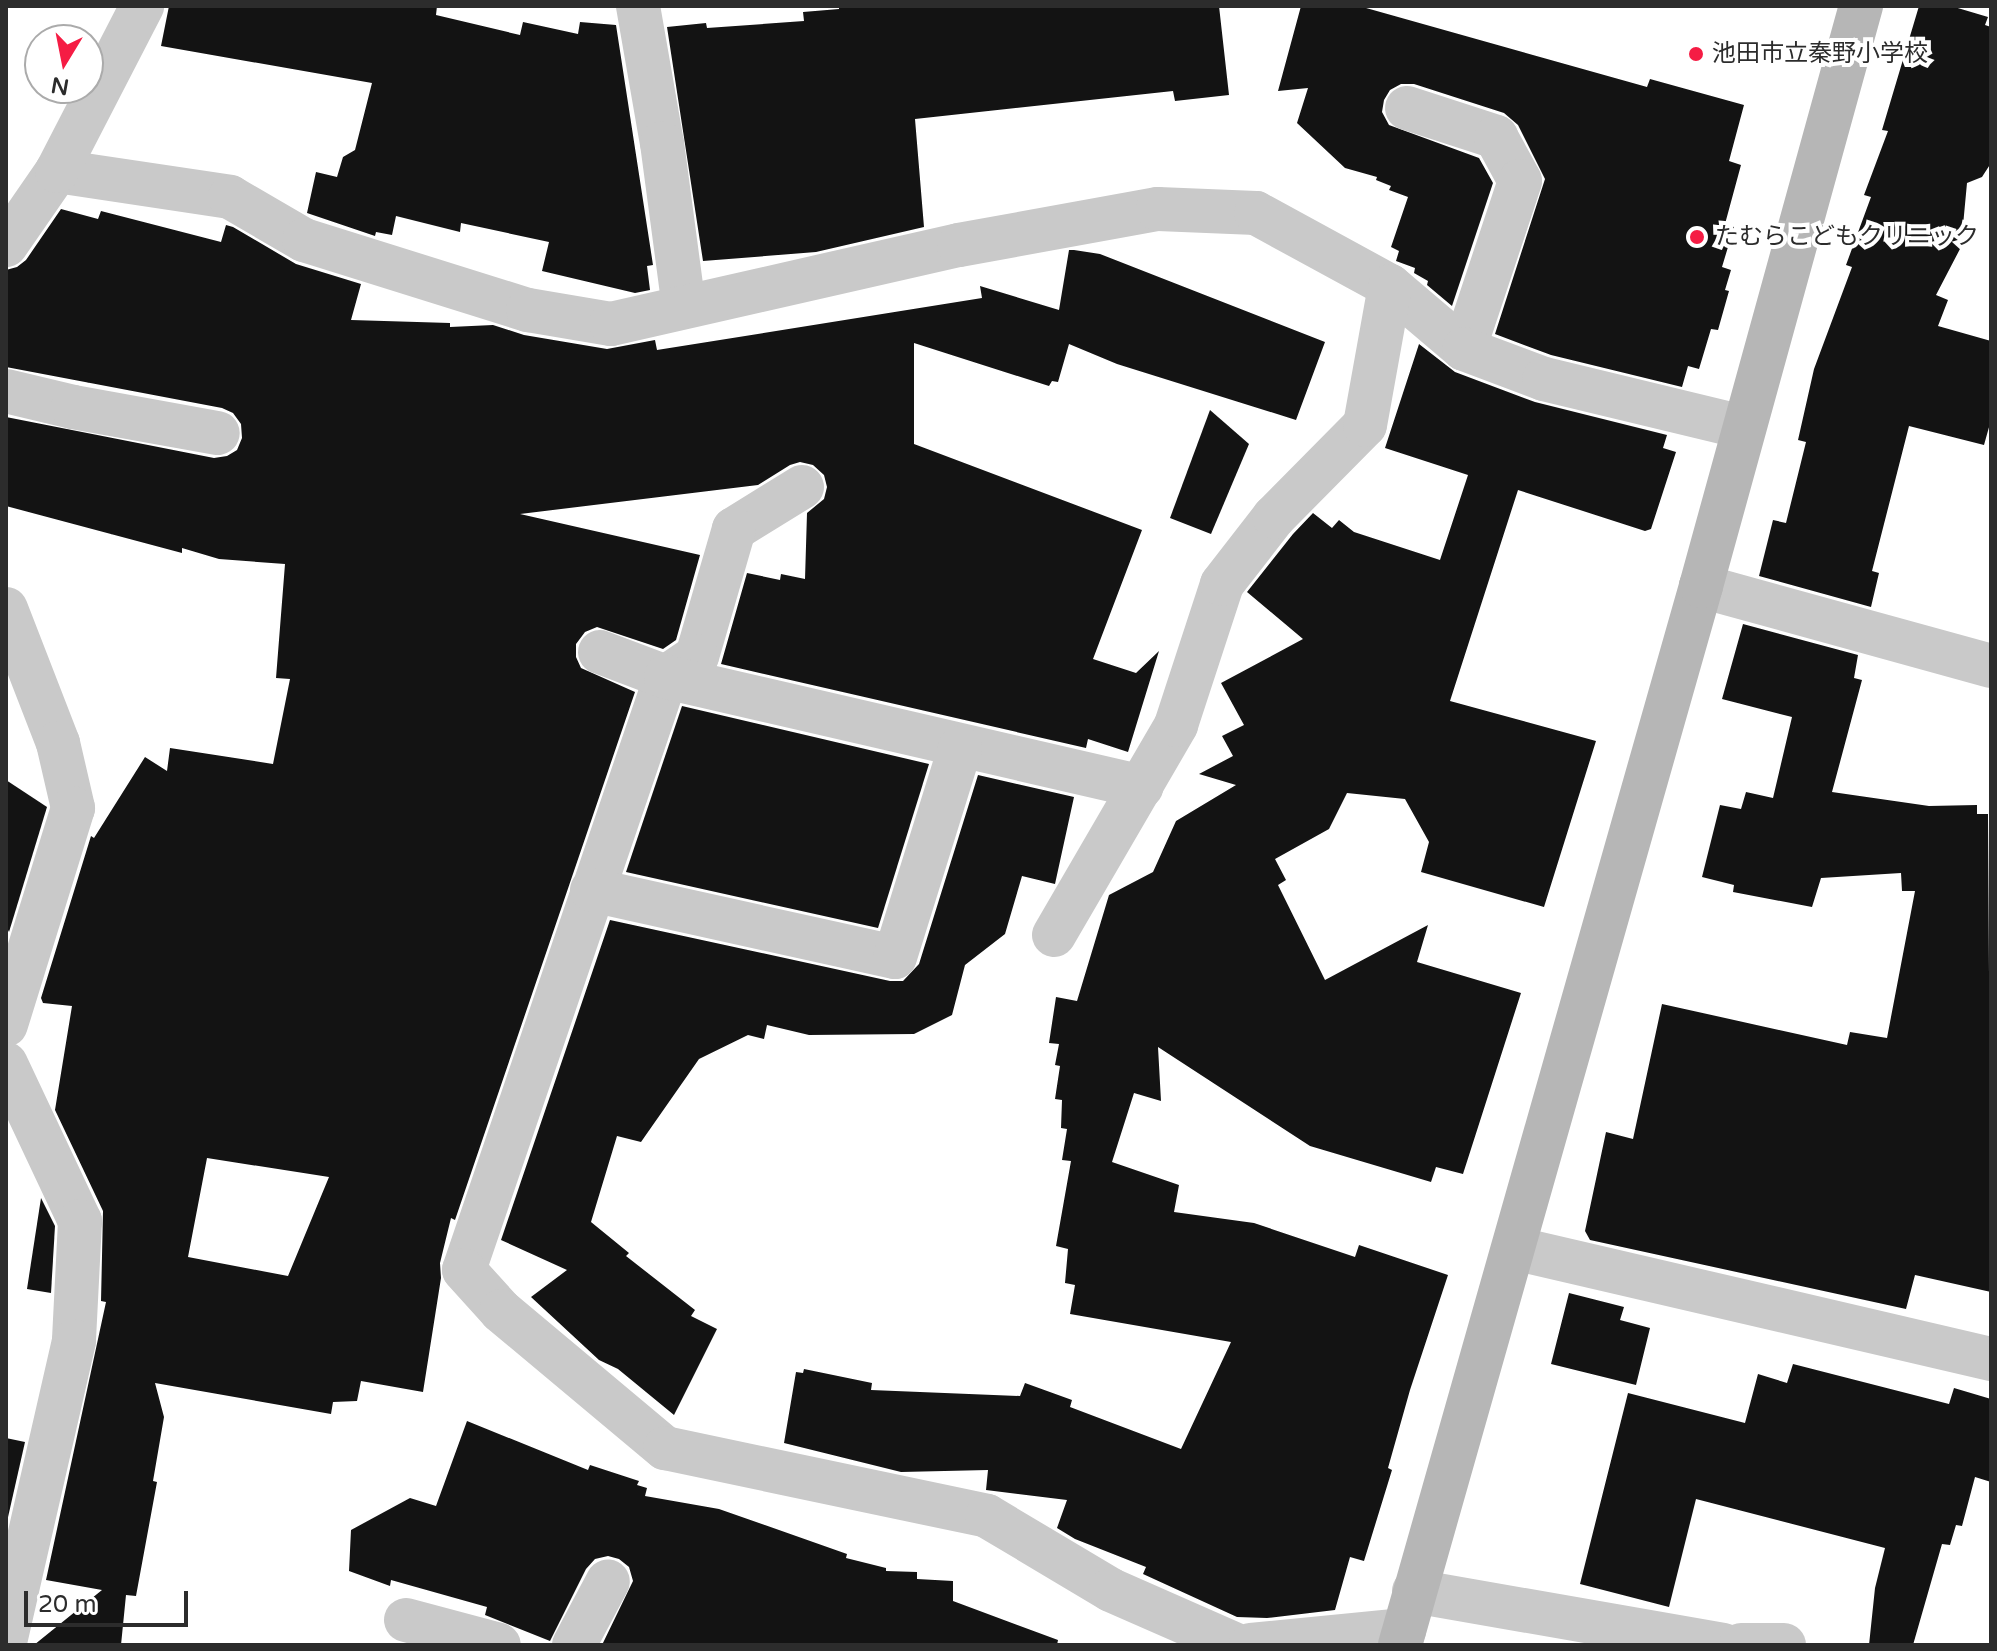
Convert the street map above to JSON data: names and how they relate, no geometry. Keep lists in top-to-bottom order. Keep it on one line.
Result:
{"places":["池田市立秦野小学校","たむらこどもクリニック"],"scale_bar":"20 m","north":"bottom"}
